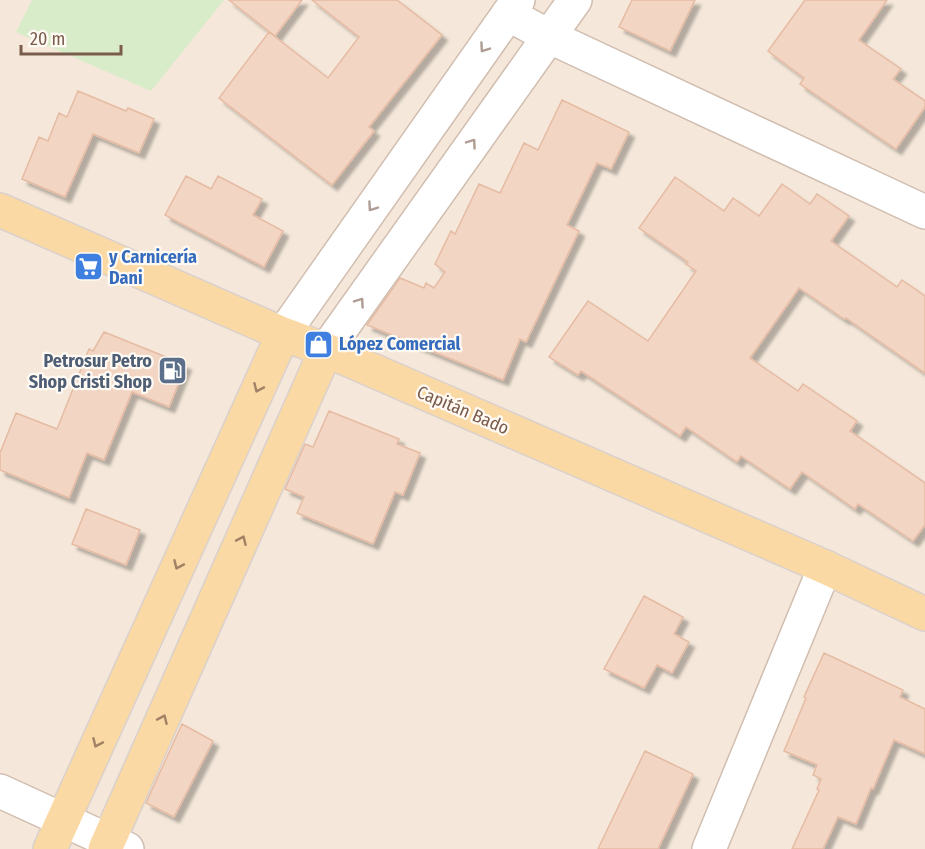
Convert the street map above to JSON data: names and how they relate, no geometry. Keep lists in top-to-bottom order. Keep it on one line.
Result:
{"streets":{"main road":["Capitán Bado"]},"places":{"supermarket":["y Carnicería Dani"],"shop":["López Comercial"],"fuel station":["Petrosur Petro Shop Cristi Shop"]},"scale_bar":"20 m"}
